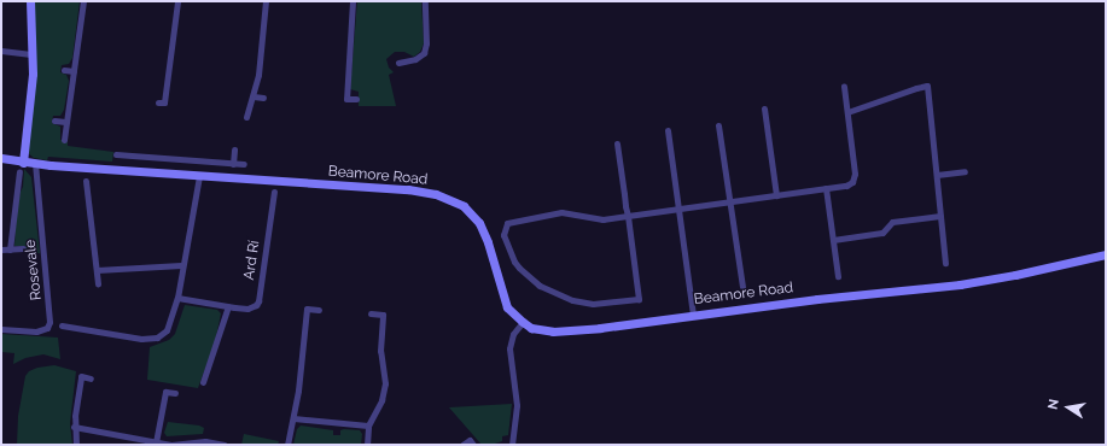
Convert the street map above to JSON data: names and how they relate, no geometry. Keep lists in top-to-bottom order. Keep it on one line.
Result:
{"streets":{"main road":["Beamore Road"],"street":["Ard Rí","Rosevale"]},"crossings":[["Beamore Road","Rosevale"]],"north":"left"}
